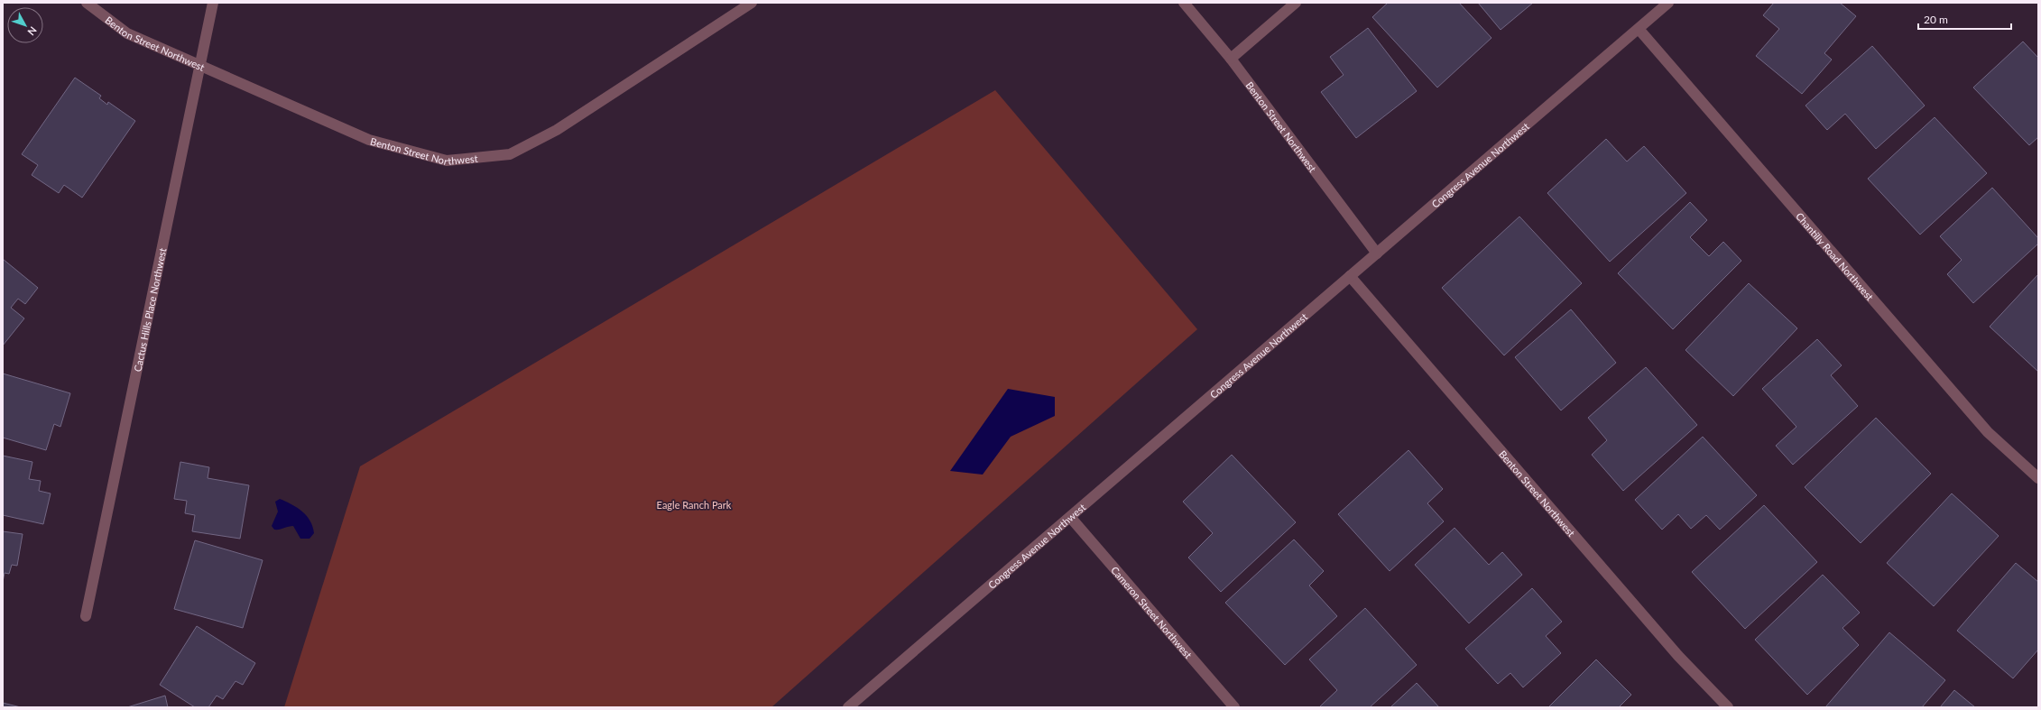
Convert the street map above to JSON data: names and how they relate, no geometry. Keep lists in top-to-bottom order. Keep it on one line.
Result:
{"streets":{"street":["Benton Street Northwest","Congress Avenue Northwest","Chantilly Road Northwest","Cactus Hills Place Northwest","Cameron Street Northwest"]},"crossings":[["Benton Street Northwest","Congress Avenue Northwest"],["Benton Street Northwest","Cactus Hills Place Northwest"],["Congress Avenue Northwest","Chantilly Road Northwest"],["Congress Avenue Northwest","Cameron Street Northwest"]],"parks":["Eagle Ranch Park"],"scale_bar":"20 m","north":"bottom right"}
